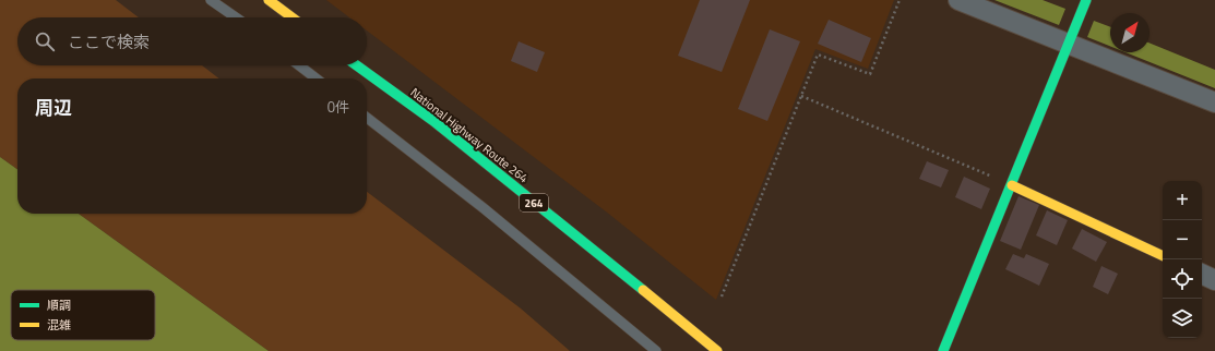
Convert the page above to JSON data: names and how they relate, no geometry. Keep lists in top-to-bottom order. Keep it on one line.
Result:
{"streets":{"main road":["National Highway Route 264","264"]},"legend":["順調","混雑"],"north":"top right","page":{"search":"ここで検索","heading":["周辺","0件"],"map_buttons":["+","−"]}}
